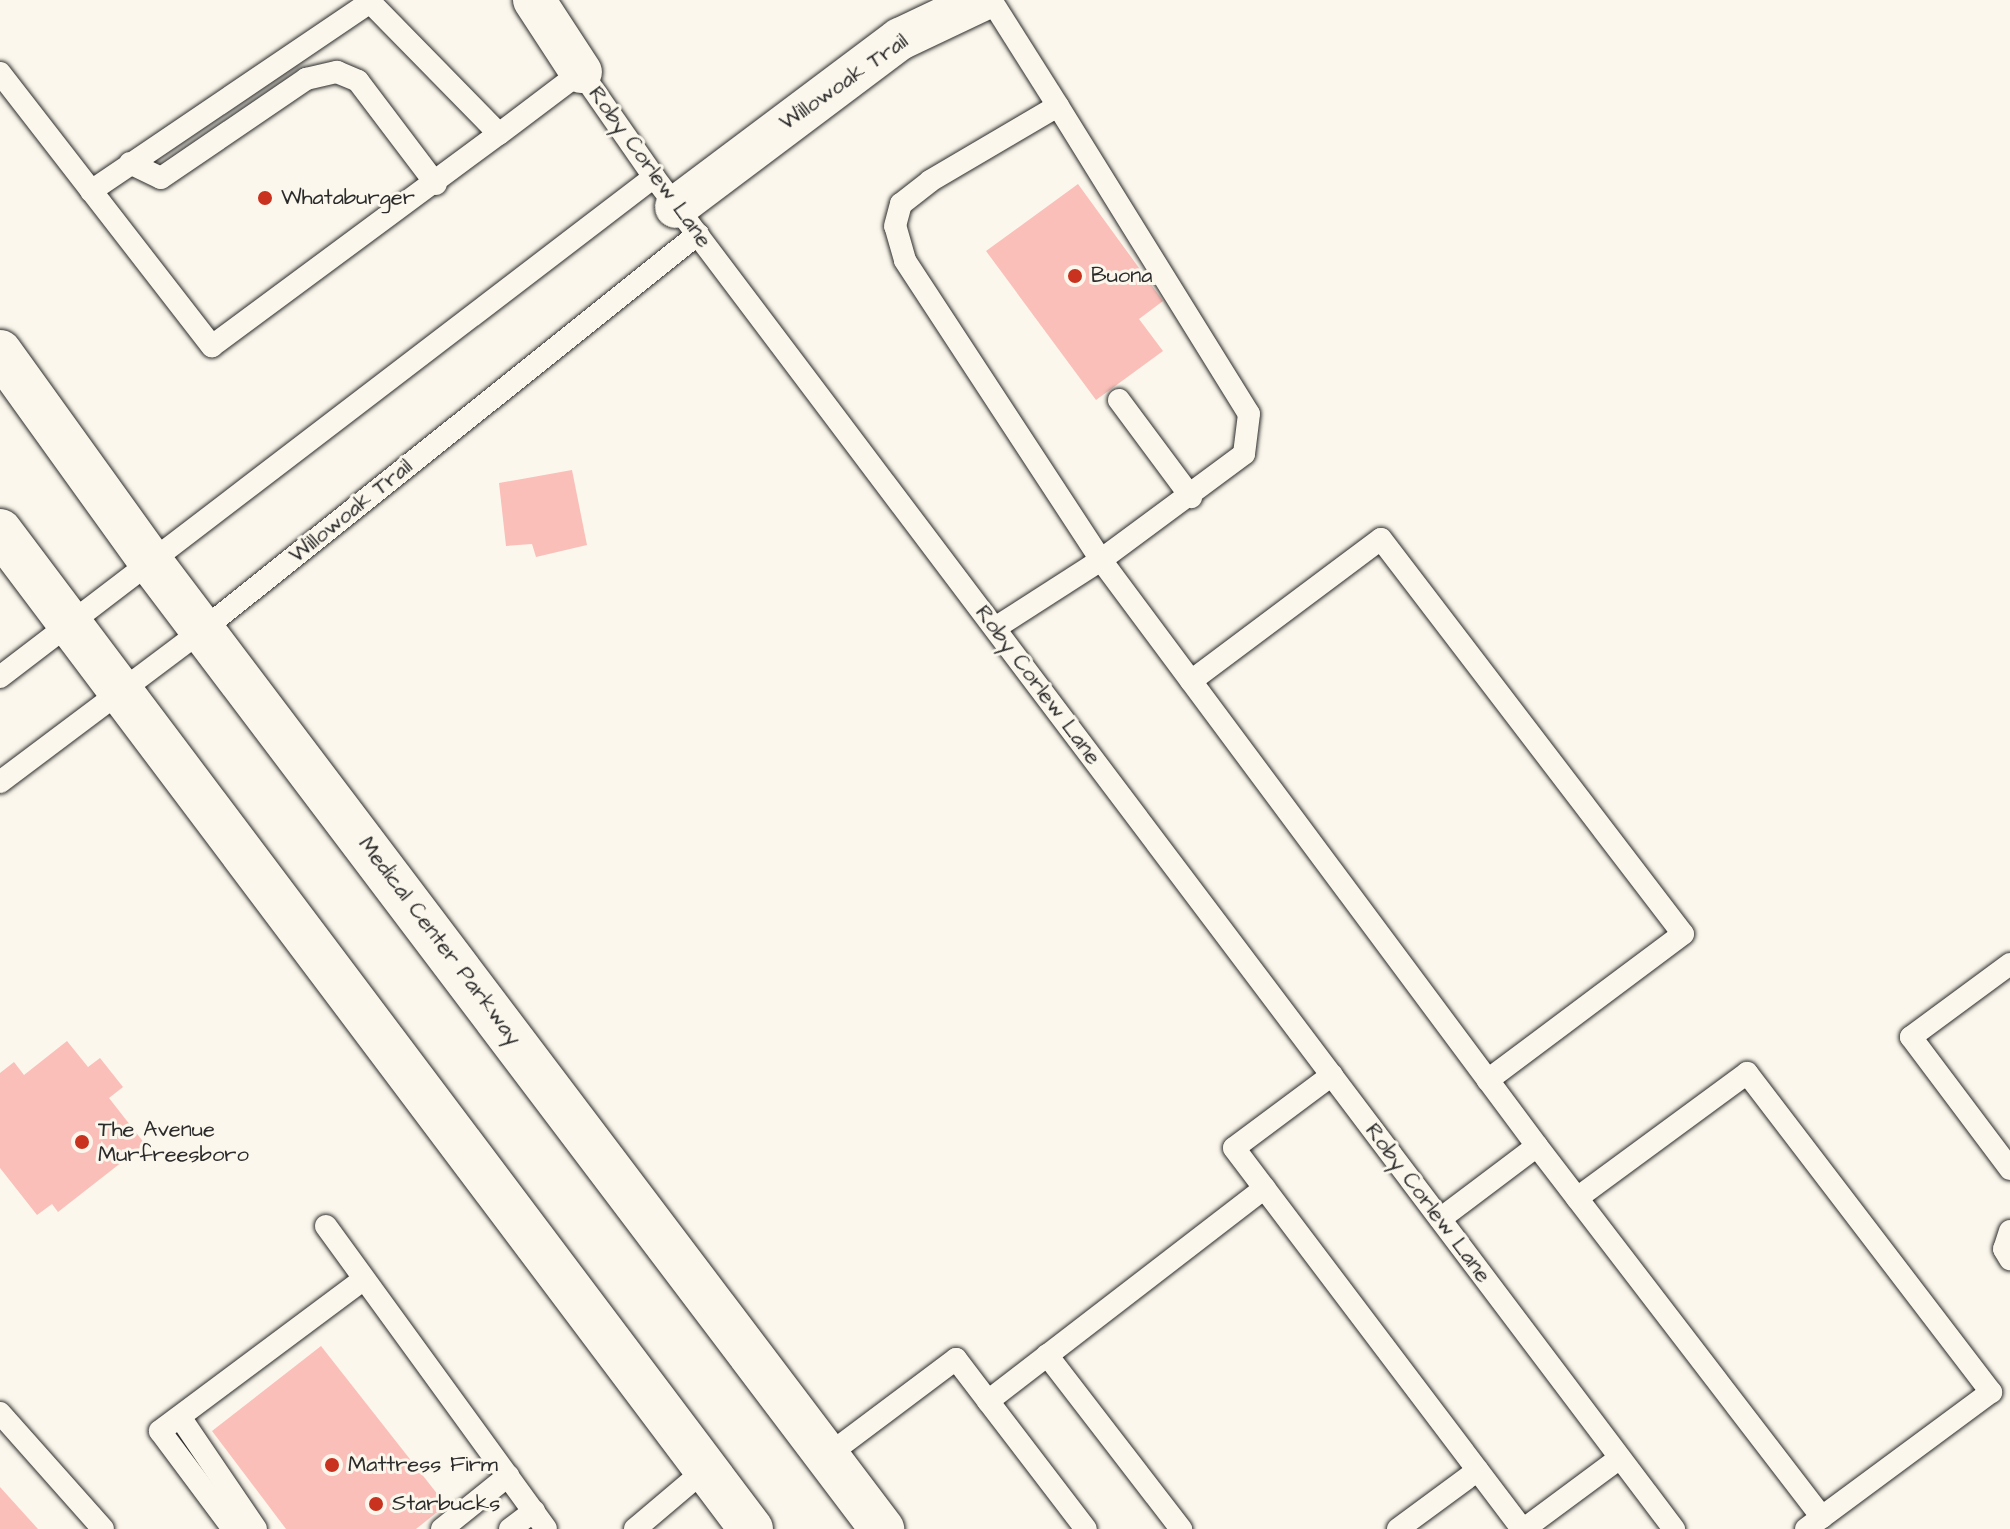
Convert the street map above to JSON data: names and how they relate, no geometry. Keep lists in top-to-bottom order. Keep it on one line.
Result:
{"streets":{"main road":["Medical Center Parkway"],"street":["Willowoak Trail"],"lane":["Roby Corlew Lane"]},"crossings":[["Willowoak Trail","Roby Corlew Lane"],["Willowoak Trail","Medical Center Parkway"]],"places":["Whataburger","Buona","The Avenue Murfreesboro","Mattress Firm","Starbucks"]}
